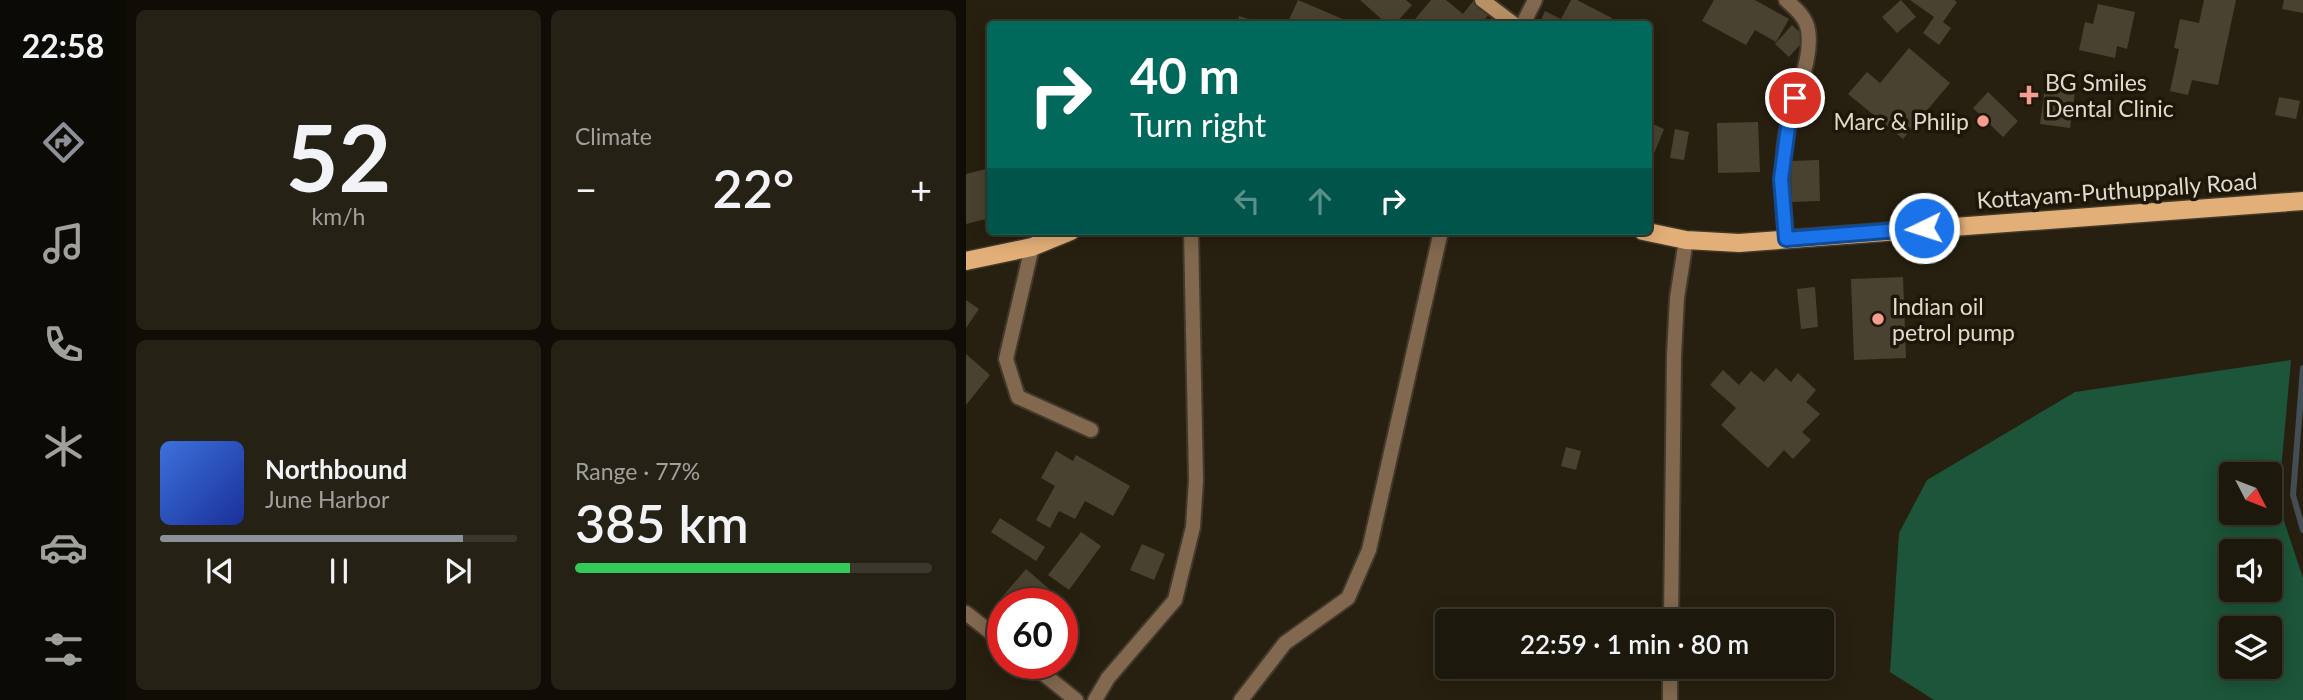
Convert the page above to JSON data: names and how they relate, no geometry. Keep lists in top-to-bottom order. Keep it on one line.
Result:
{"streets":{"main road":["Kottayam-Puthuppally Road"]},"places":{"health":["BG Smiles Dental Clinic"],"other":["Marc & Philip","Indian oil petrol pump"]},"north":"bottom right","page":{"tabs":"22:58","tile":[["52","km/h"],"Climate",["Range · 77%","385 km"]],"turn":["40 m","Turn right"],"heat":["−","22°","+"],"song":["Northbound","June Harbor"],"limit":"60","trip":"22:59 · 1 min · 80 m"}}
